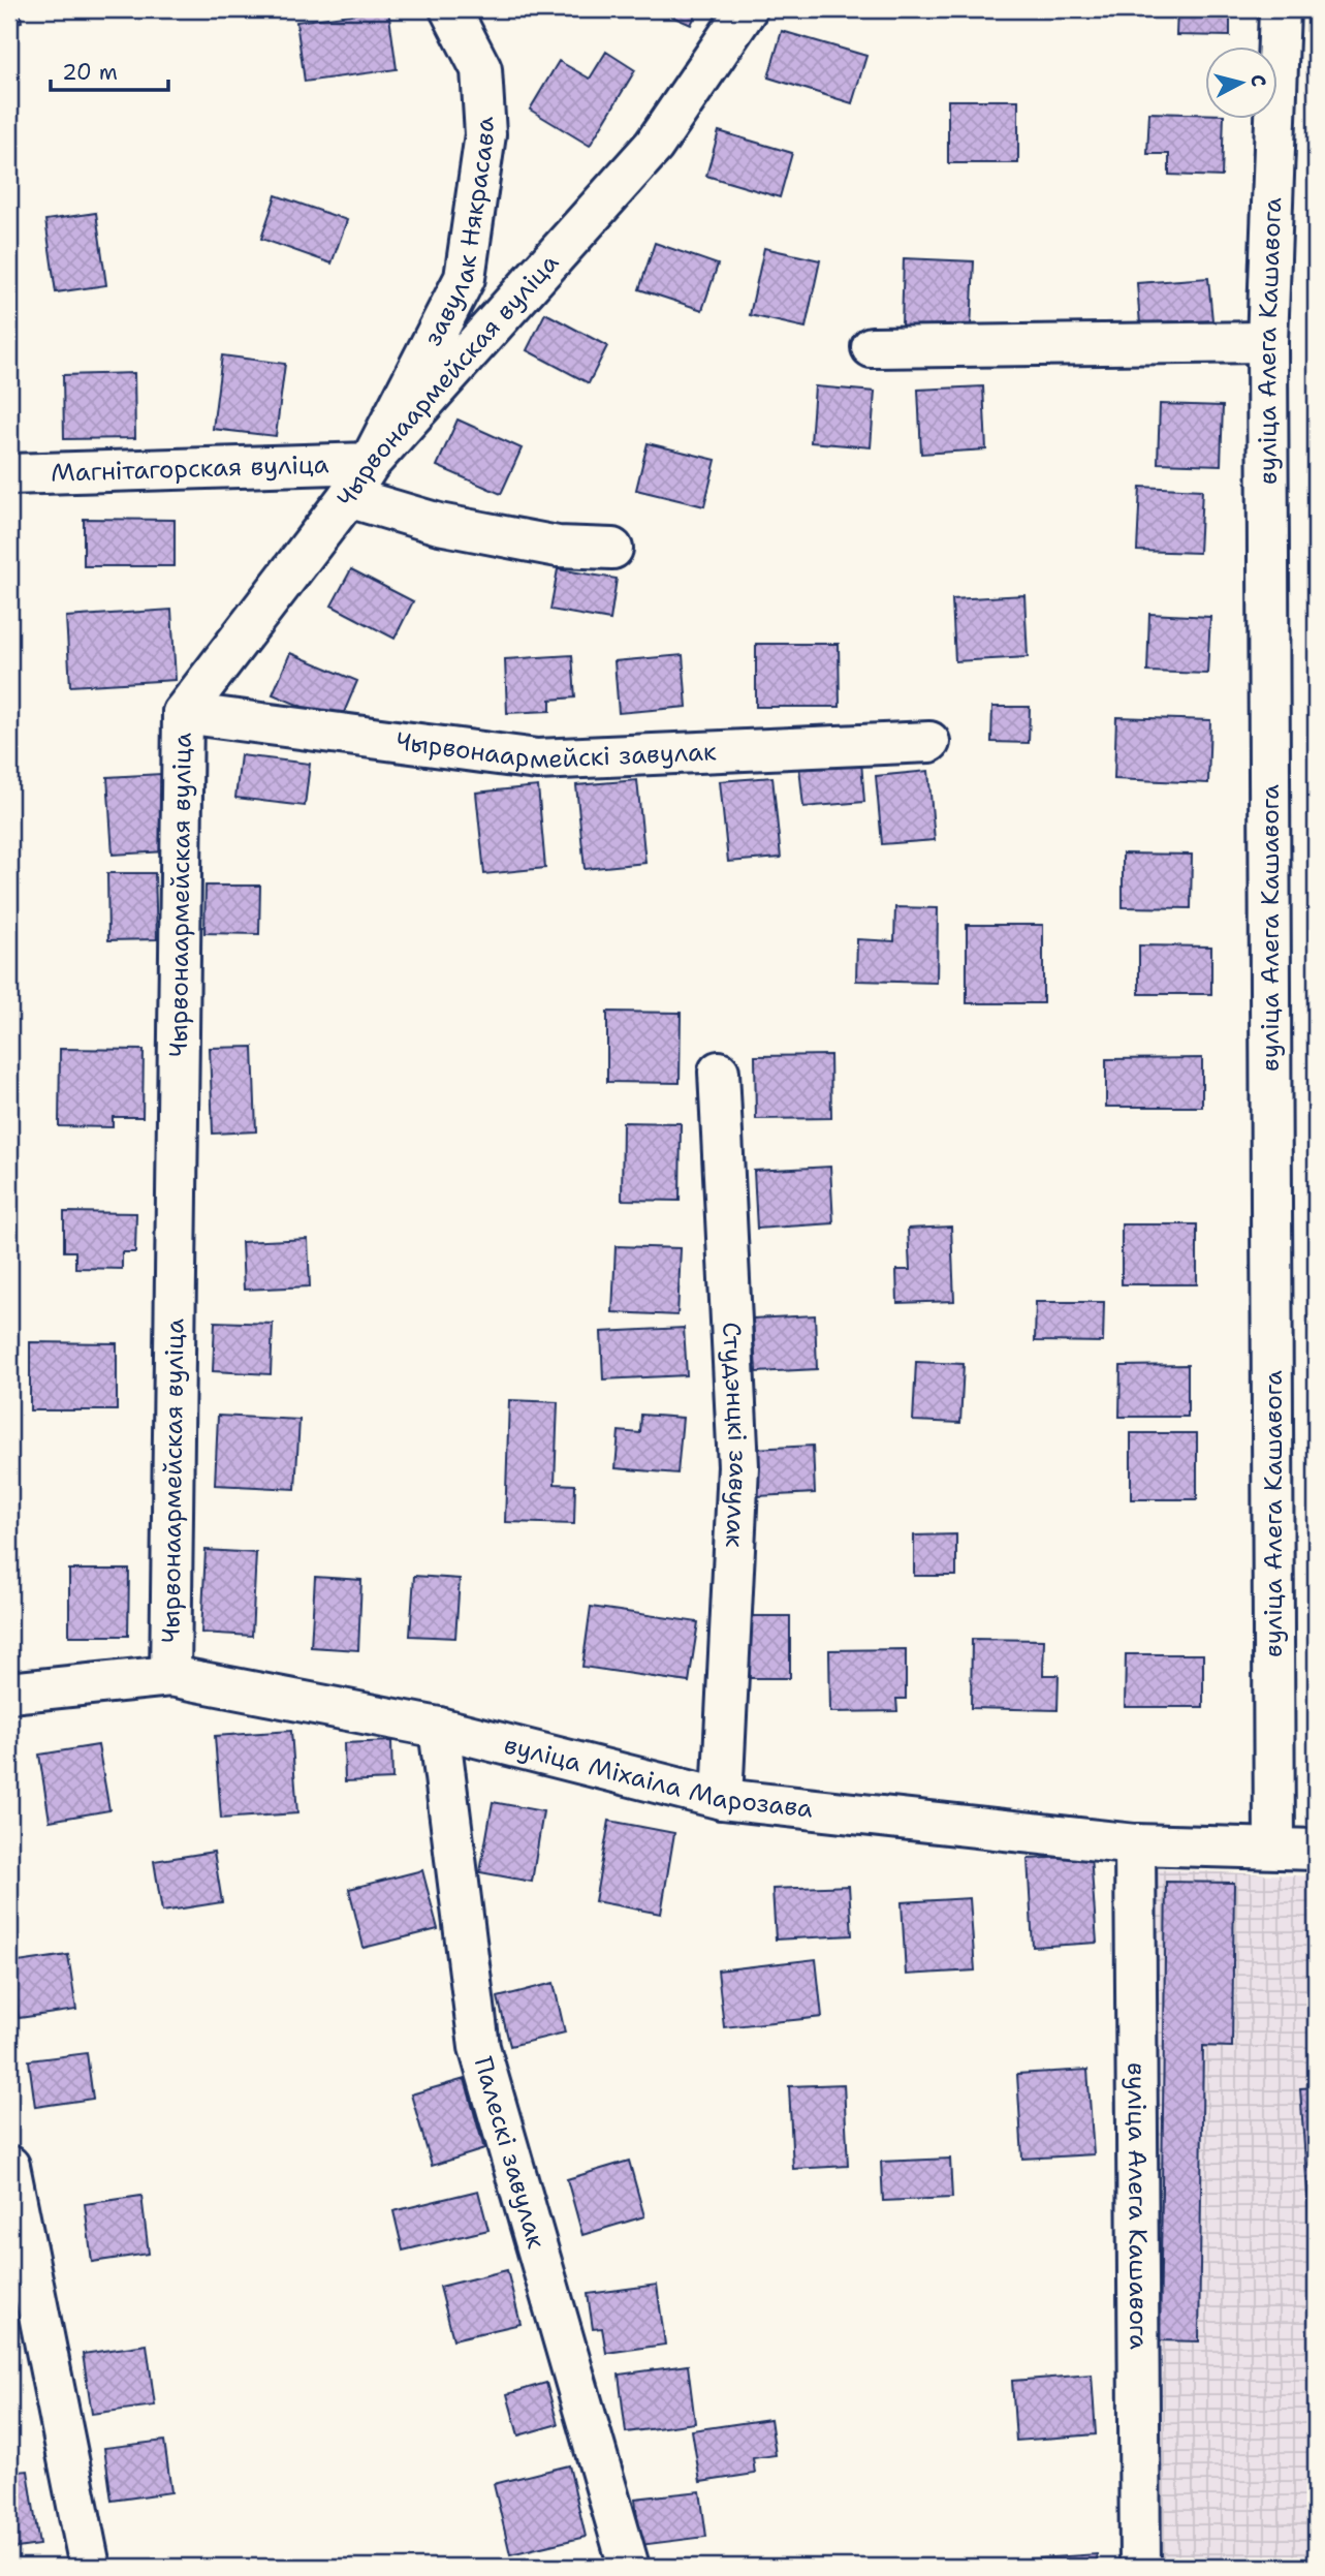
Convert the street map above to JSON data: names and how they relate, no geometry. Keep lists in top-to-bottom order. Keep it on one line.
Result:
{"streets":{"street":["завулак Някрасава","вуліца Алега Кашавога","Чырвонаармейская вуліца","Магнітагорская вуліца","Чырвонаармейскі завулак","Студэнцкі завулак","вуліца Міхаіла Марозава","Палескі завулак"]},"crossings":[["завулак Някрасава","Чырвонаармейская вуліца"],["завулак Някрасава","Магнітагорская вуліца"],["вуліца Алега Кашавога","вуліца Міхаіла Марозава"],["Чырвонаармейская вуліца","Магнітагорская вуліца"],["Чырвонаармейская вуліца","Чырвонаармейскі завулак"],["Чырвонаармейская вуліца","вуліца Міхаіла Марозава"],["Студэнцкі завулак","вуліца Міхаіла Марозава"],["вуліца Міхаіла Марозава","Палескі завулак"]],"scale_bar":"20 m","north":"right"}
